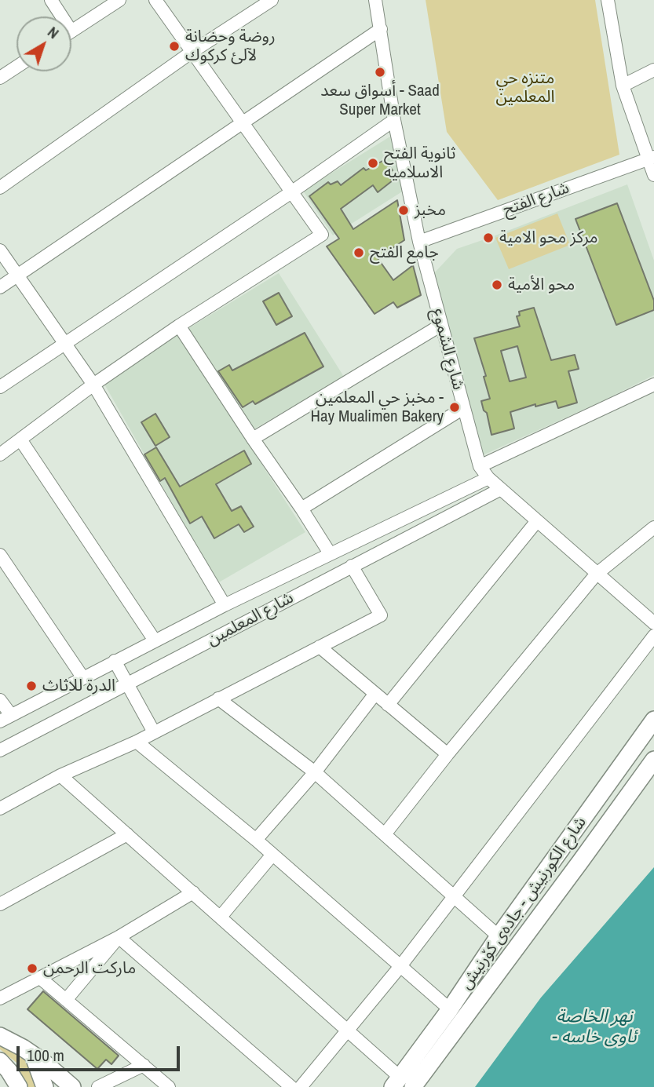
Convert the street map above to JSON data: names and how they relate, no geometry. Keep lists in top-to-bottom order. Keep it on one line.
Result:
{"streets":{"main road":["شارع الكورنيش - جادەی کۆرنیش"],"street":["شارع الفتح","شارع الشموع","شارع المعلمين"]},"crossings":[["شارع الفتح","شارع الشموع"],["شارع الشموع","شارع المعلمين"]],"water":["نهر الخاصة - ئاوی خاسە"],"parks":["متنزه حي المعلمين"],"places":["روضة وحضانة لآلئ كركوك","أسواق سعد - Saad Super Market","ثانوية الفتح الاسلاميه","مخبز","مركز محو الامية","جامع الفتح","محو الأمية","مخبز حي المعلمين - Hay Mualimen Bakery","الدرة للاثاث","ماركت الرحمن"],"scale_bar":"100 m","north":"top right"}
